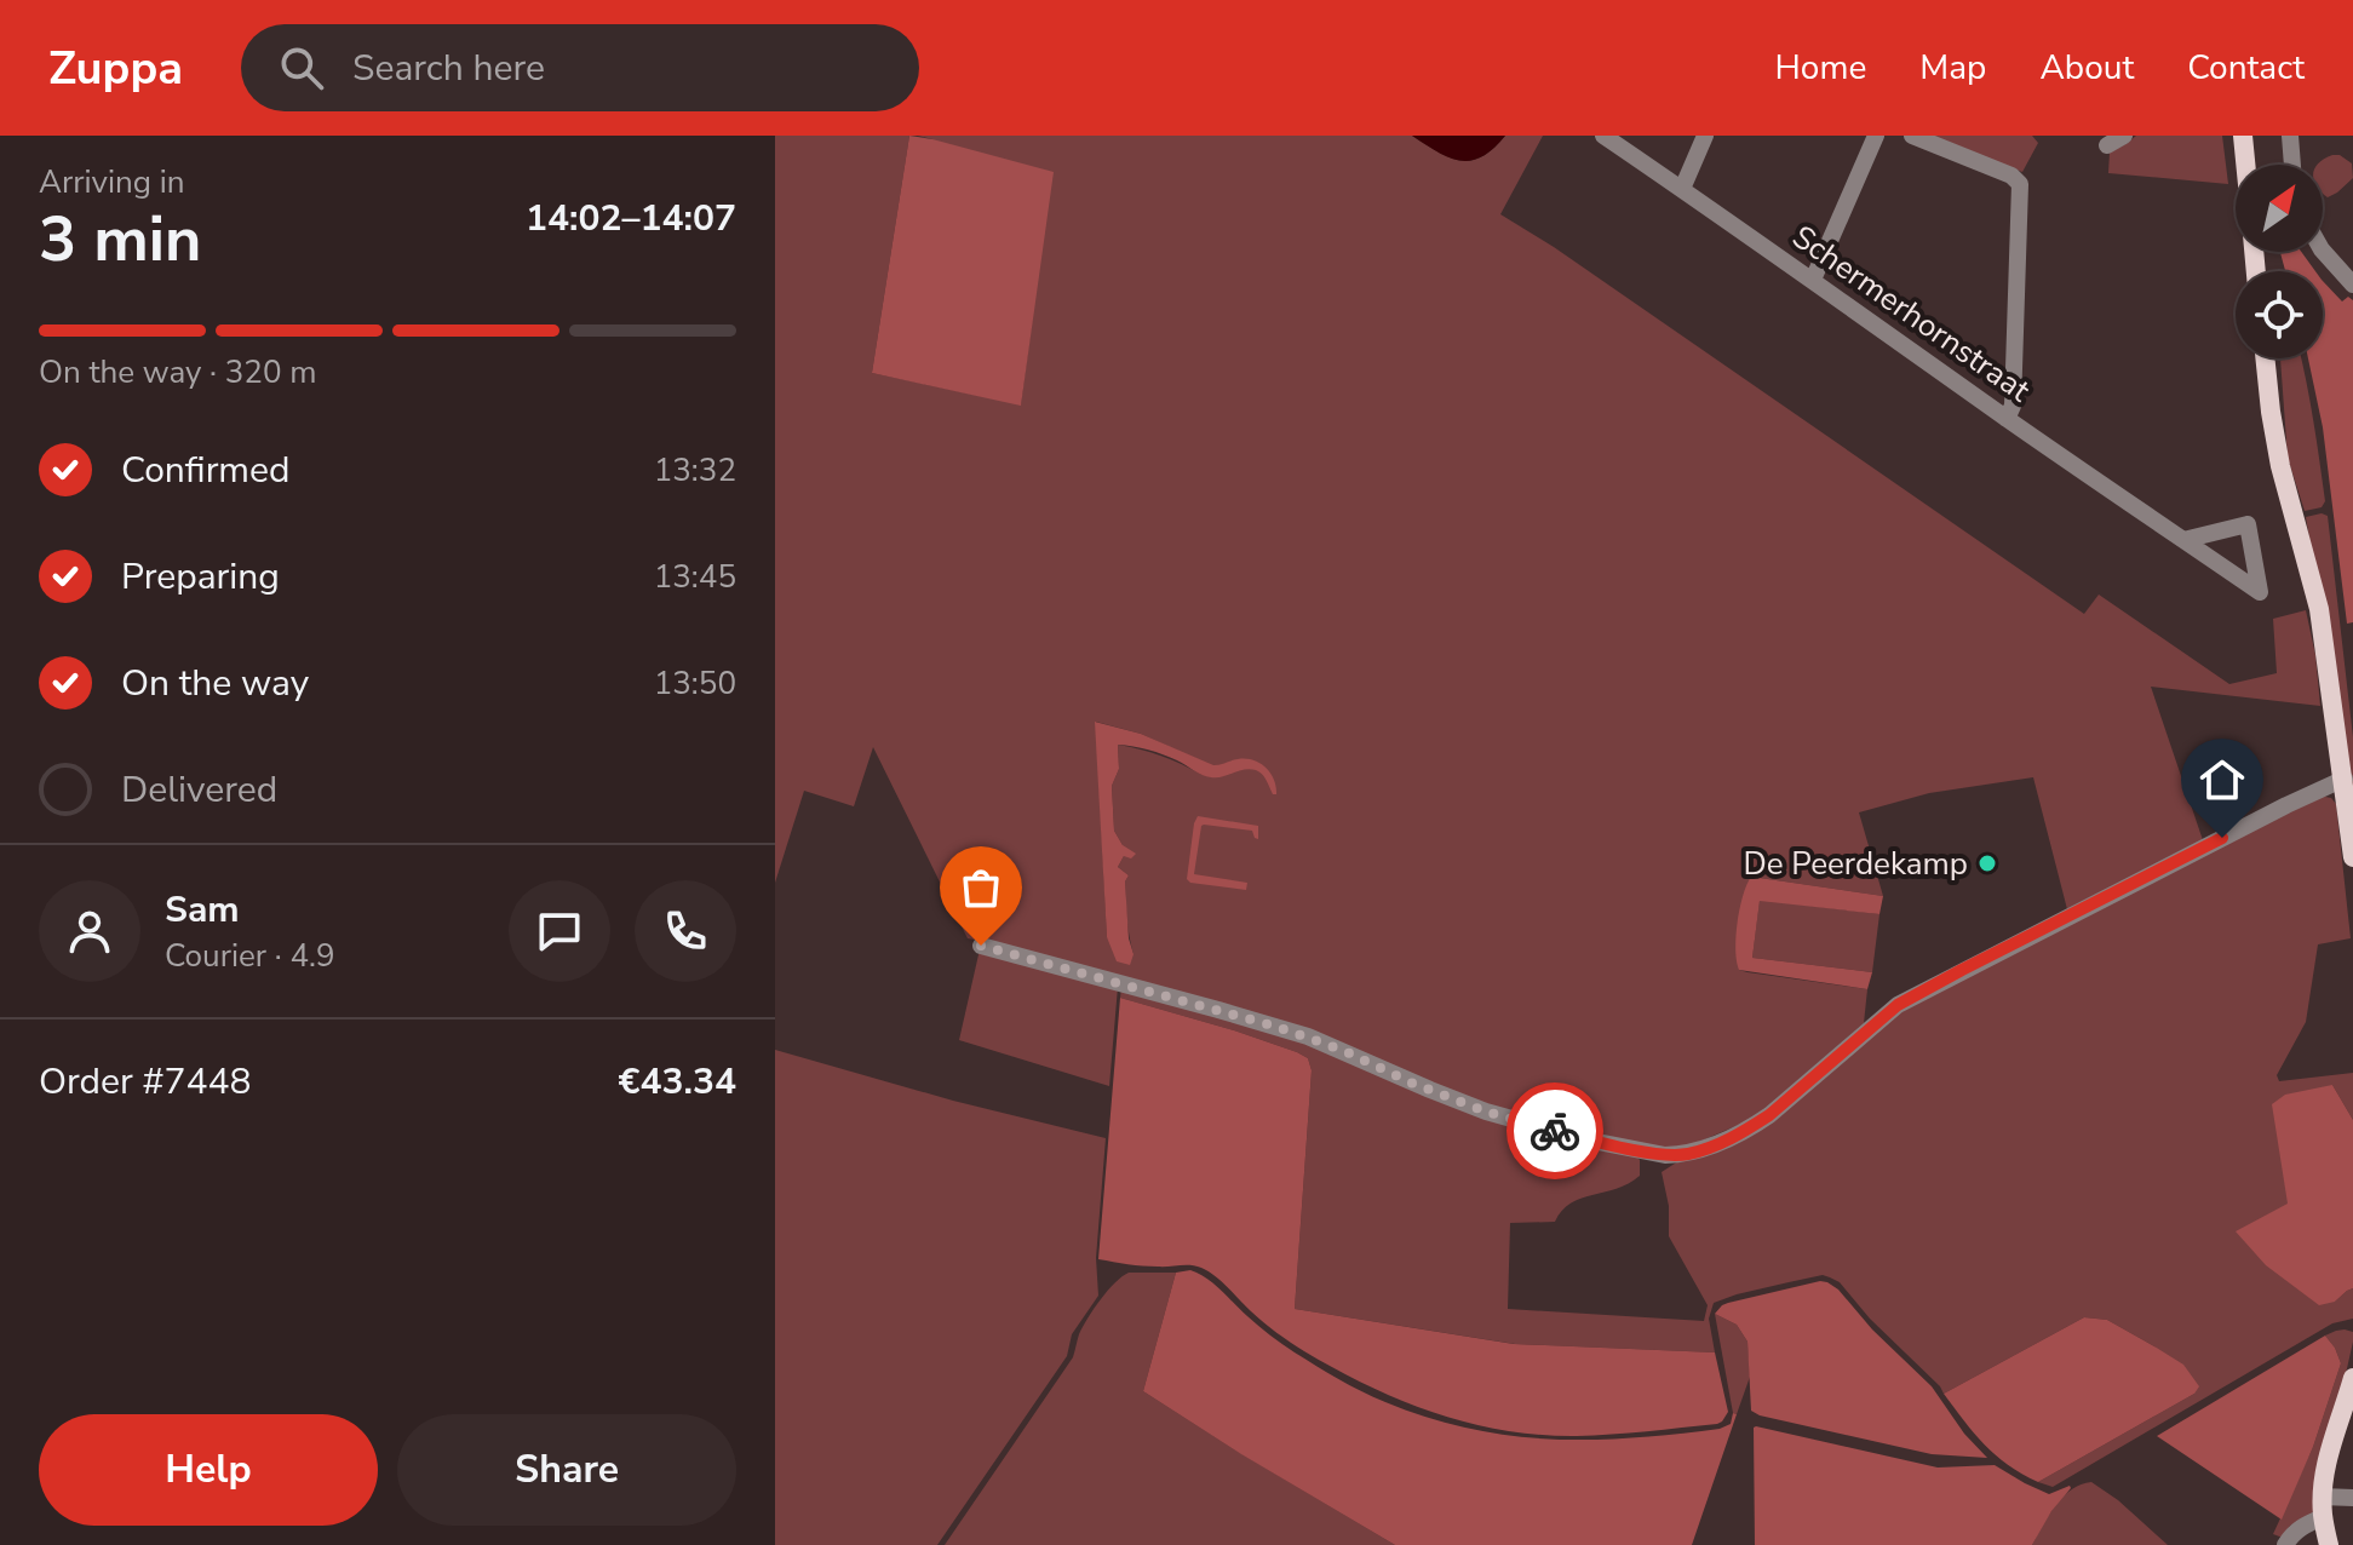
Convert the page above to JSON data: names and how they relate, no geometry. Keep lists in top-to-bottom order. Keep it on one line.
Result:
{"streets":{"street":["Schermerhornstraat"]},"places":["De Peerdekamp"],"north":"top right","page":{"header":"Zuppa","search":"Search here","nav":["Home","Map","About","Contact"],"heading":["3 min","Arriving in","14:02–14:07"],"panel":["Sam","Courier · 4.9","Order #7448","€43.34"],"bar":"On the way · 320 m","list":[["Confirmed","13:32"],["Preparing","13:45"],["On the way","13:50"],"Delivered"],"buttons":["Help","Share"]}}
